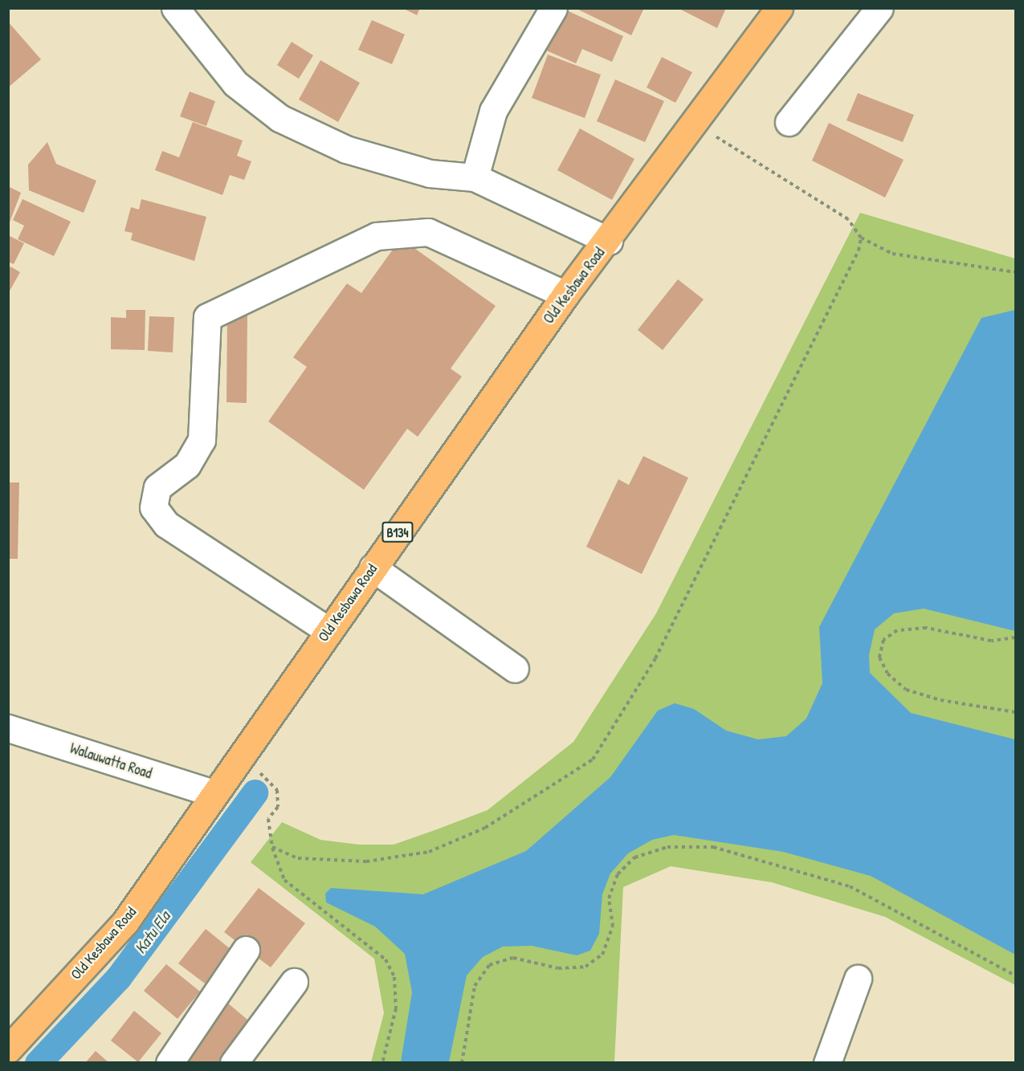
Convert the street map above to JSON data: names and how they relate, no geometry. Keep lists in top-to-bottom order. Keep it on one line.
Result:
{"streets":{"main road":["Old Kesbawa Road","B134"],"street":["Walauwatta Road"]},"crossings":[["Old Kesbawa Road","Walauwatta Road"]],"water":["Katu Ela"]}
